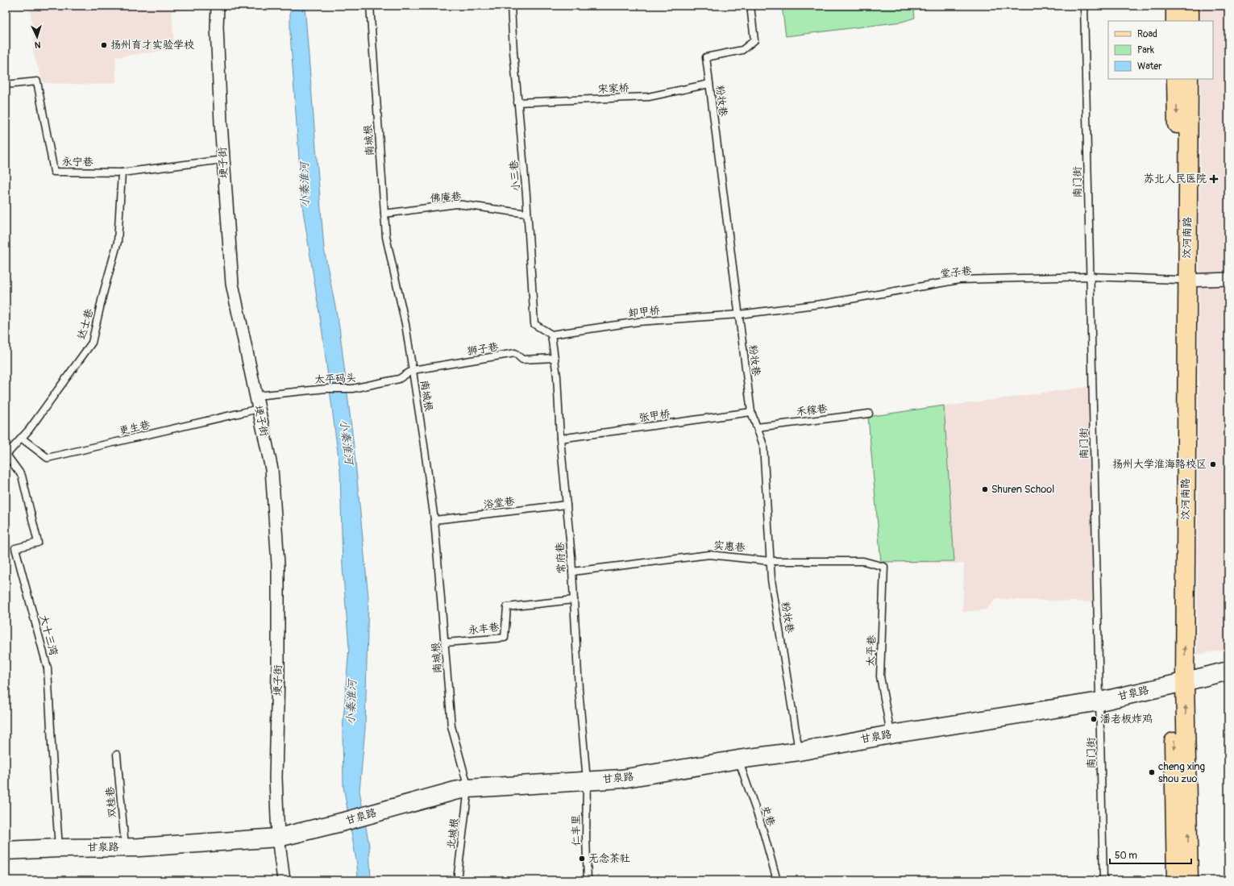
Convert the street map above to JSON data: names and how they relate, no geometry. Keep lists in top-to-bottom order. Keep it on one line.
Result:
{"streets":{"main road":["汶河南路"],"street":["埂子街","甘泉路"],"lane":["宋家桥","粉妆巷","南城根","永宁巷","小三巷","南门街","佛庵巷","堂子巷","卸甲桥","达士巷","狮子巷","太平码头","禾稼巷","张甲桥","更生巷","浴堂巷","实惠巷","常府巷","永丰巷","大十三湾","太平巷","双桂巷","史巷","仁丰里","北城根"]},"crossings":[["宋家桥","粉妆巷"],["宋家桥","小三巷"],["粉妆巷","堂子巷"],["粉妆巷","卸甲桥"],["粉妆巷","禾稼巷"],["粉妆巷","张甲桥"],["粉妆巷","实惠巷"],["粉妆巷","甘泉路"],["南城根","佛庵巷"],["南城根","狮子巷"],["南城根","太平码头"],["南城根","浴堂巷"],["南城根","永丰巷"],["南城根","甘泉路"],["南城根","北城根"],["永宁巷","埂子街"],["永宁巷","达士巷"],["埂子街","太平码头"],["埂子街","更生巷"],["埂子街","甘泉路"],["小三巷","佛庵巷"],["小三巷","卸甲桥"],["小三巷","常府巷"],["南门街","堂子巷"],["南门街","甘泉路"],["汶河南路","堂子巷"],["汶河南路","甘泉路"],["堂子巷","卸甲桥"],["卸甲桥","常府巷"],["达士巷","更生巷"],["达士巷","大十三湾"],["狮子巷","太平码头"],["狮子巷","常府巷"],["张甲桥","常府巷"],["浴堂巷","常府巷"],["实惠巷","常府巷"],["实惠巷","太平巷"],["常府巷","永丰巷"],["常府巷","甘泉路"],["常府巷","仁丰里"],["大十三湾","甘泉路"],["太平巷","甘泉路"],["甘泉路","双桂巷"],["甘泉路","史巷"],["甘泉路","仁丰里"],["甘泉路","北城根"]],"water":["小秦淮河"],"places":{"other":["扬州育才实验学校","扬州大学淮海路校区","Shuren School","潘老板炸鸡","cheng xing shou zuo","无念茶社"],"health":["苏北人民医院"]},"legend":["Road","Park","Water"],"scale_bar":"50 m","north":"bottom"}
